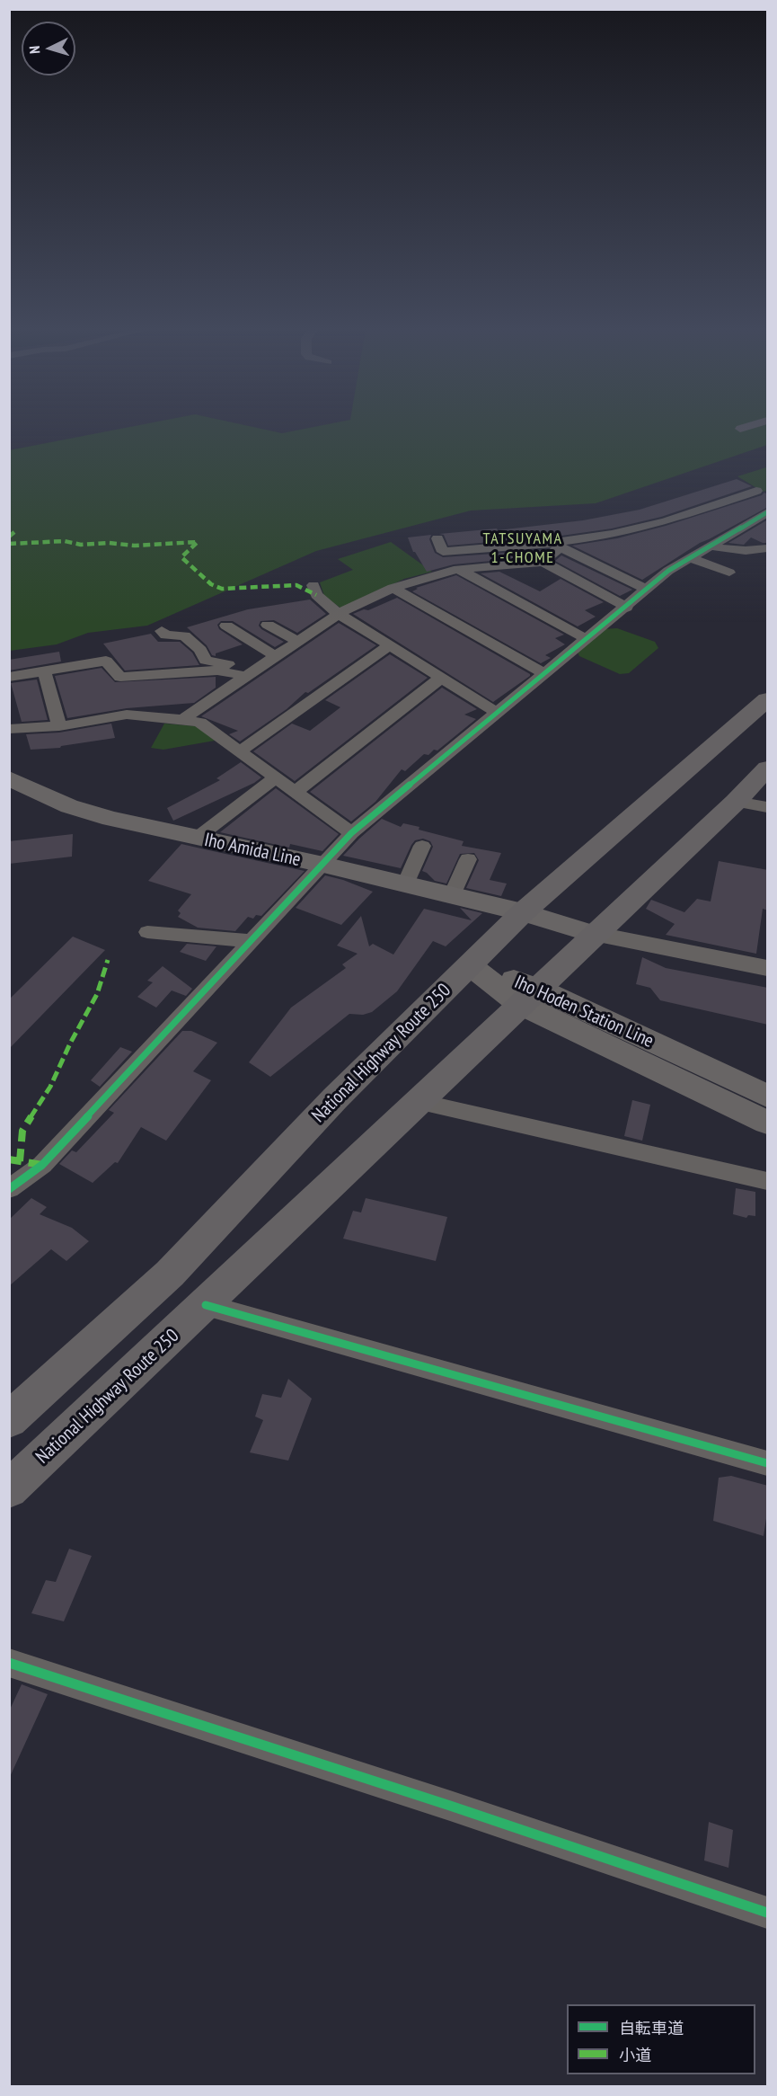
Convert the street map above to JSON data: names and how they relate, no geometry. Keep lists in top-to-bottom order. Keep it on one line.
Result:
{"streets":{"highway":["National Highway Route 250"],"main road":["Iho Amida Line","Iho Hoden Station Line"]},"crossings":[["Iho Amida Line","National Highway Route 250"],["Iho Hoden Station Line","National Highway Route 250"]],"districts":["TATSUYAMA 1-CHOME"],"legend":["自転車道","小道"],"north":"left"}
